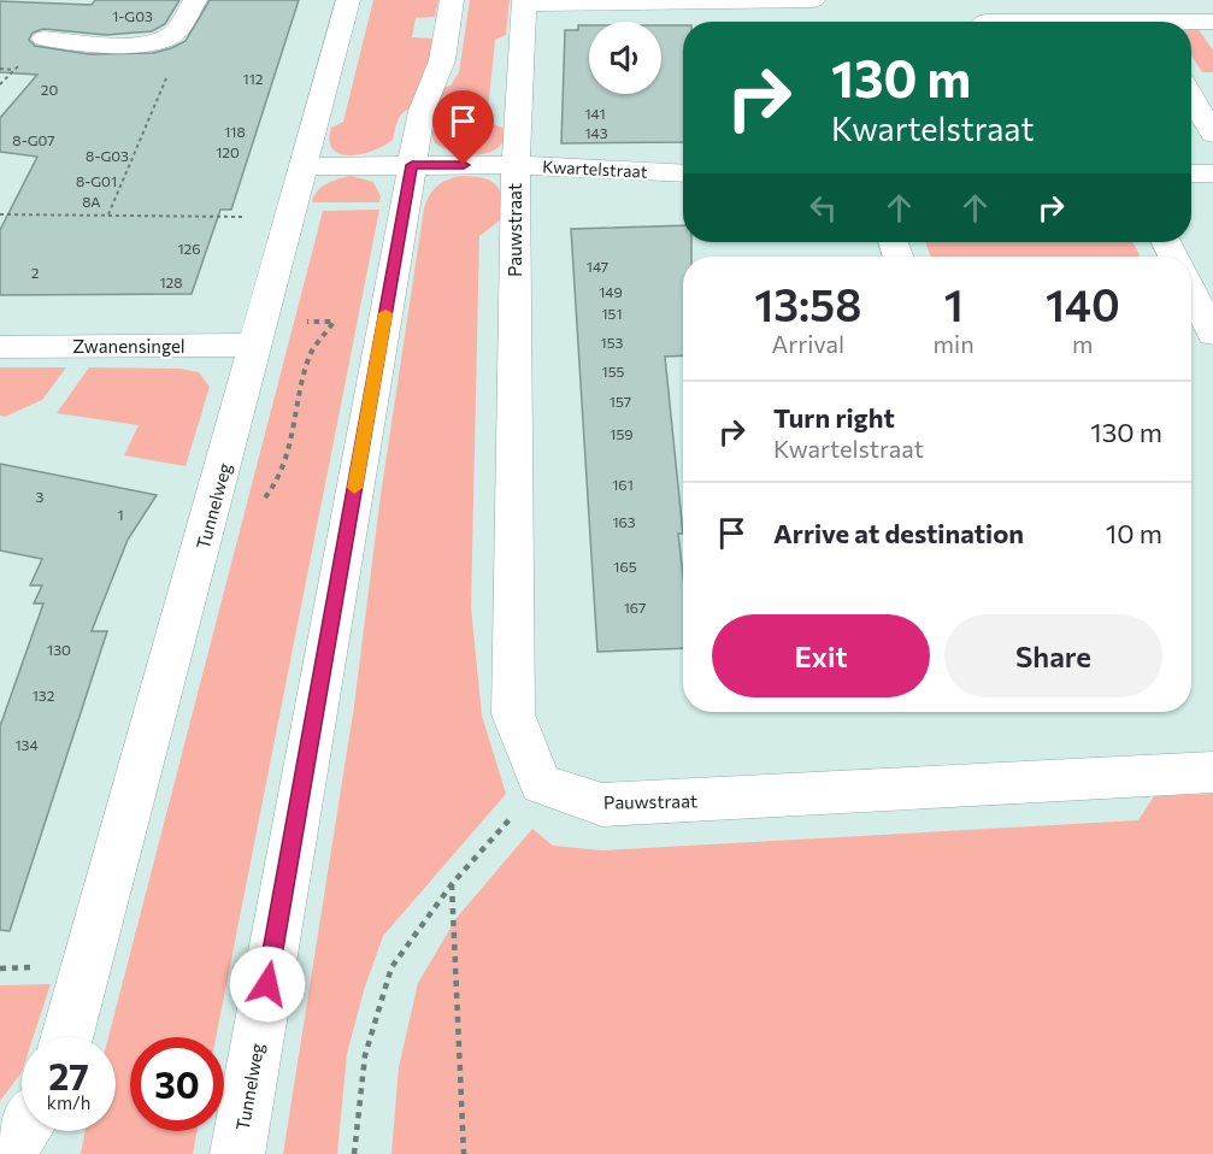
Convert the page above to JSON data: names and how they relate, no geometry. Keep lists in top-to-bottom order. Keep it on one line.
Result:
{"streets":{"street":["Kwartelstraat","Pauwstraat","Zwanensingel","Tunnelweg"]},"crossings":[["Kwartelstraat","Pauwstraat"],["Kwartelstraat","Tunnelweg"],["Zwanensingel","Tunnelweg"]],"house_numbers":["1-G03","112","20","141","118","143","8-G07","120","8-G03","8-G01","8A","126","147","2","128","149","151","153","155","157","159","161","3","1","163","165","167","130","132","134"],"page":{"turn":["130 m","Kwartelstraat"],"eta":["13:58","Arrival","1","min","140","m"],"list":[{"name":"Turn right","note":"Kwartelstraat","value":"130 m"},{"name":"Arrive at destination","value":"10 m"}],"buttons":["Exit","Share"],"speed":"27 km/h","limit":"30"}}
